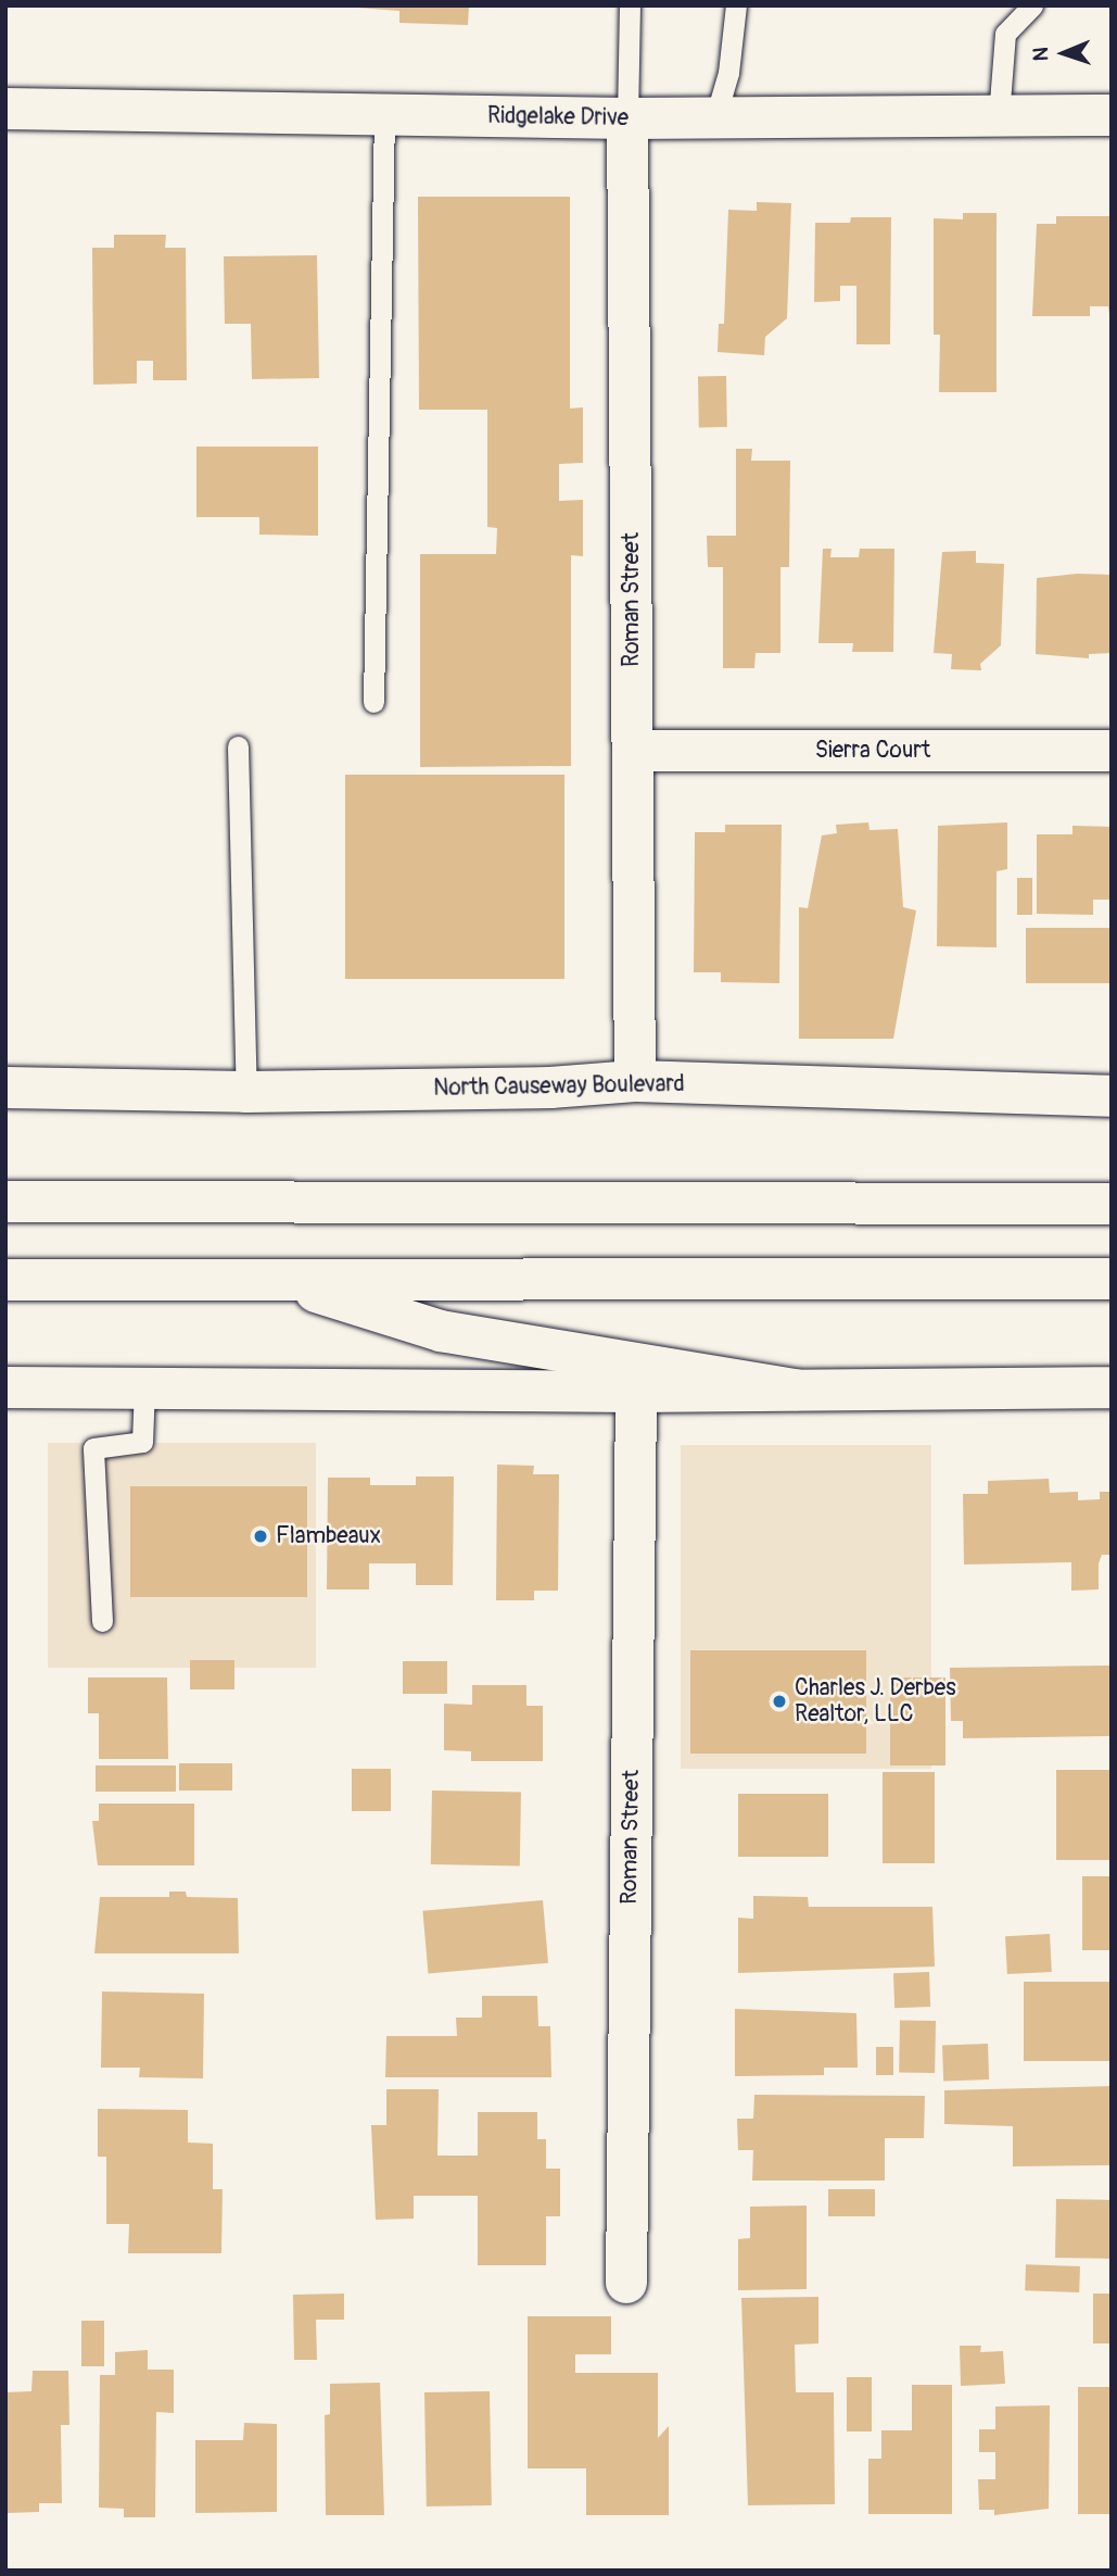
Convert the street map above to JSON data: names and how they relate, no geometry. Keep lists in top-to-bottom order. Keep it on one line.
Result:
{"streets":{"main road":["Ridgelake Drive","Roman Street","Sierra Court","North Causeway Boulevard"]},"crossings":[["Ridgelake Drive","Roman Street"],["Roman Street","Sierra Court"],["Roman Street","North Causeway Boulevard"]],"places":["Flambeaux","Charles J. Derbes Realtor, LLC"],"north":"left"}
